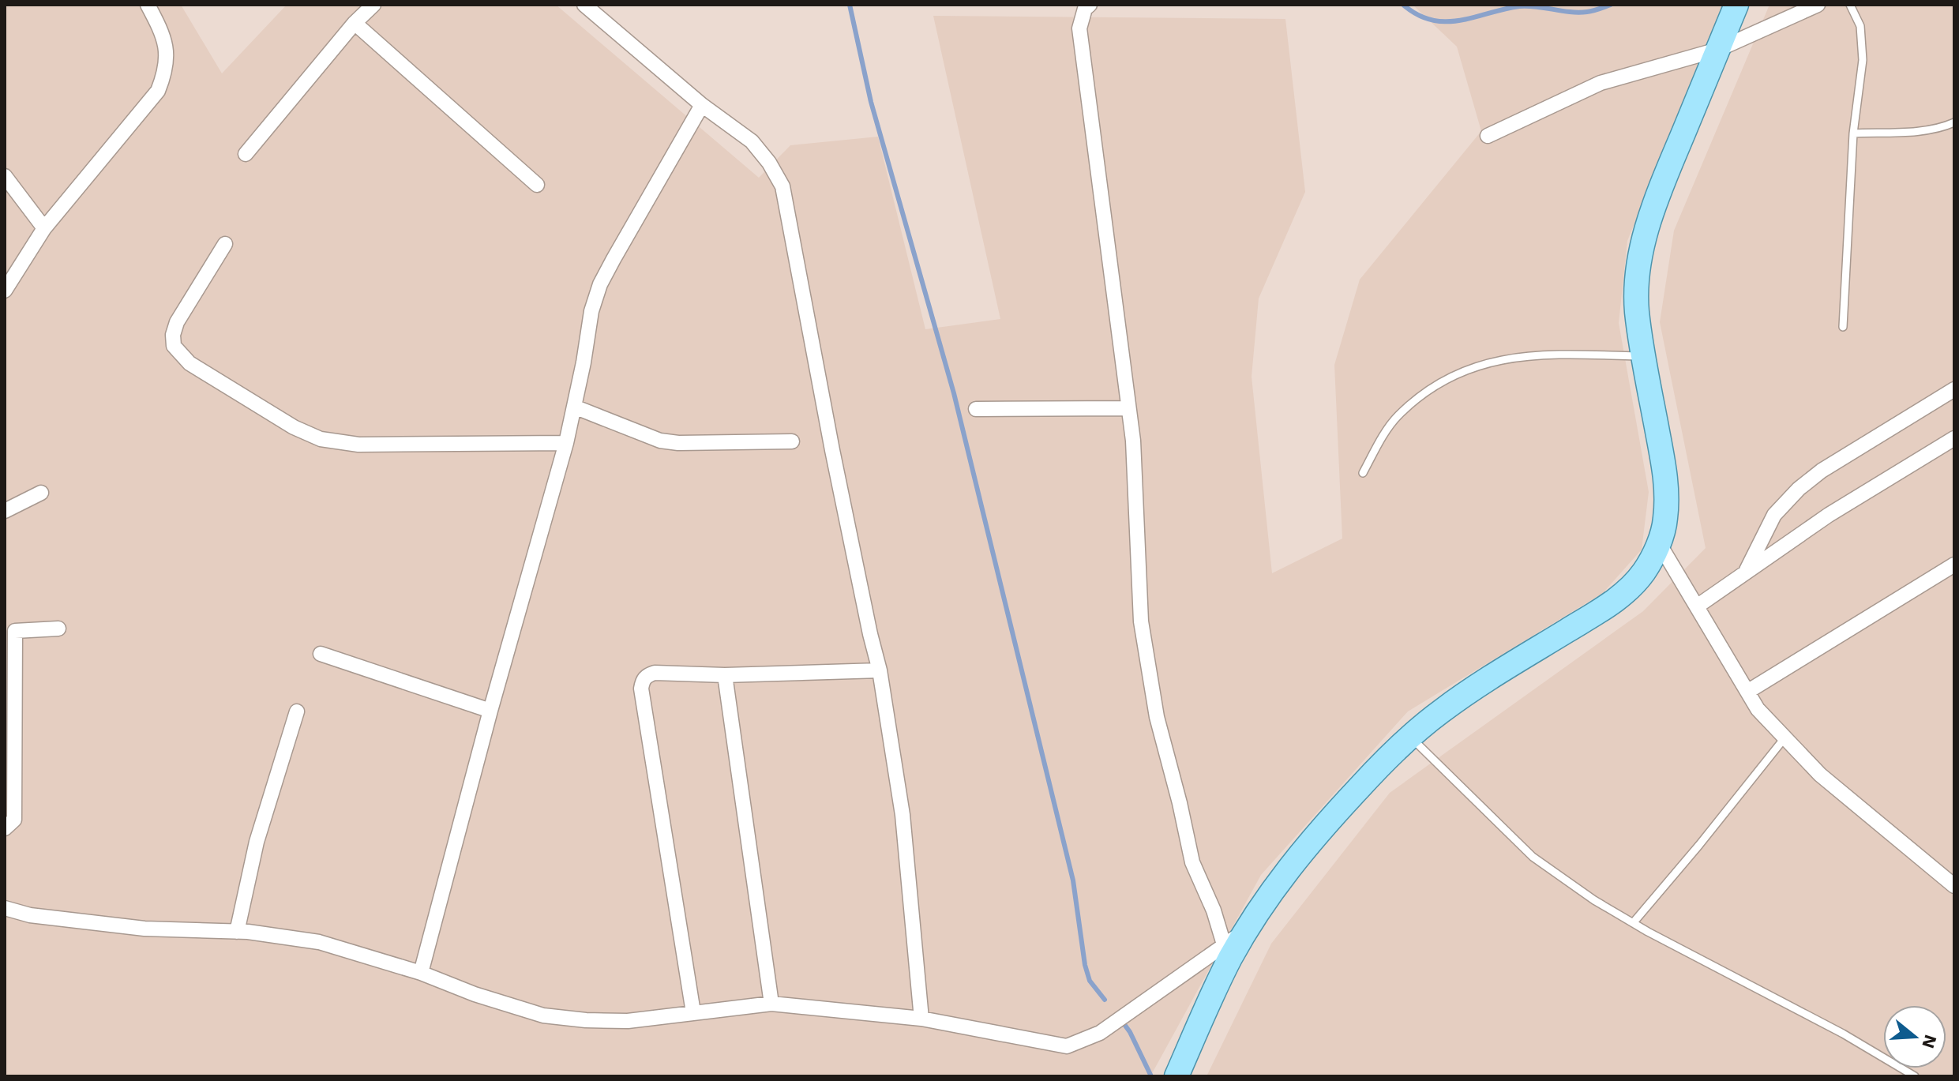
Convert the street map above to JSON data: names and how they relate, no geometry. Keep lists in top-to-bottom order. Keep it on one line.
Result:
{"north":"right"}
